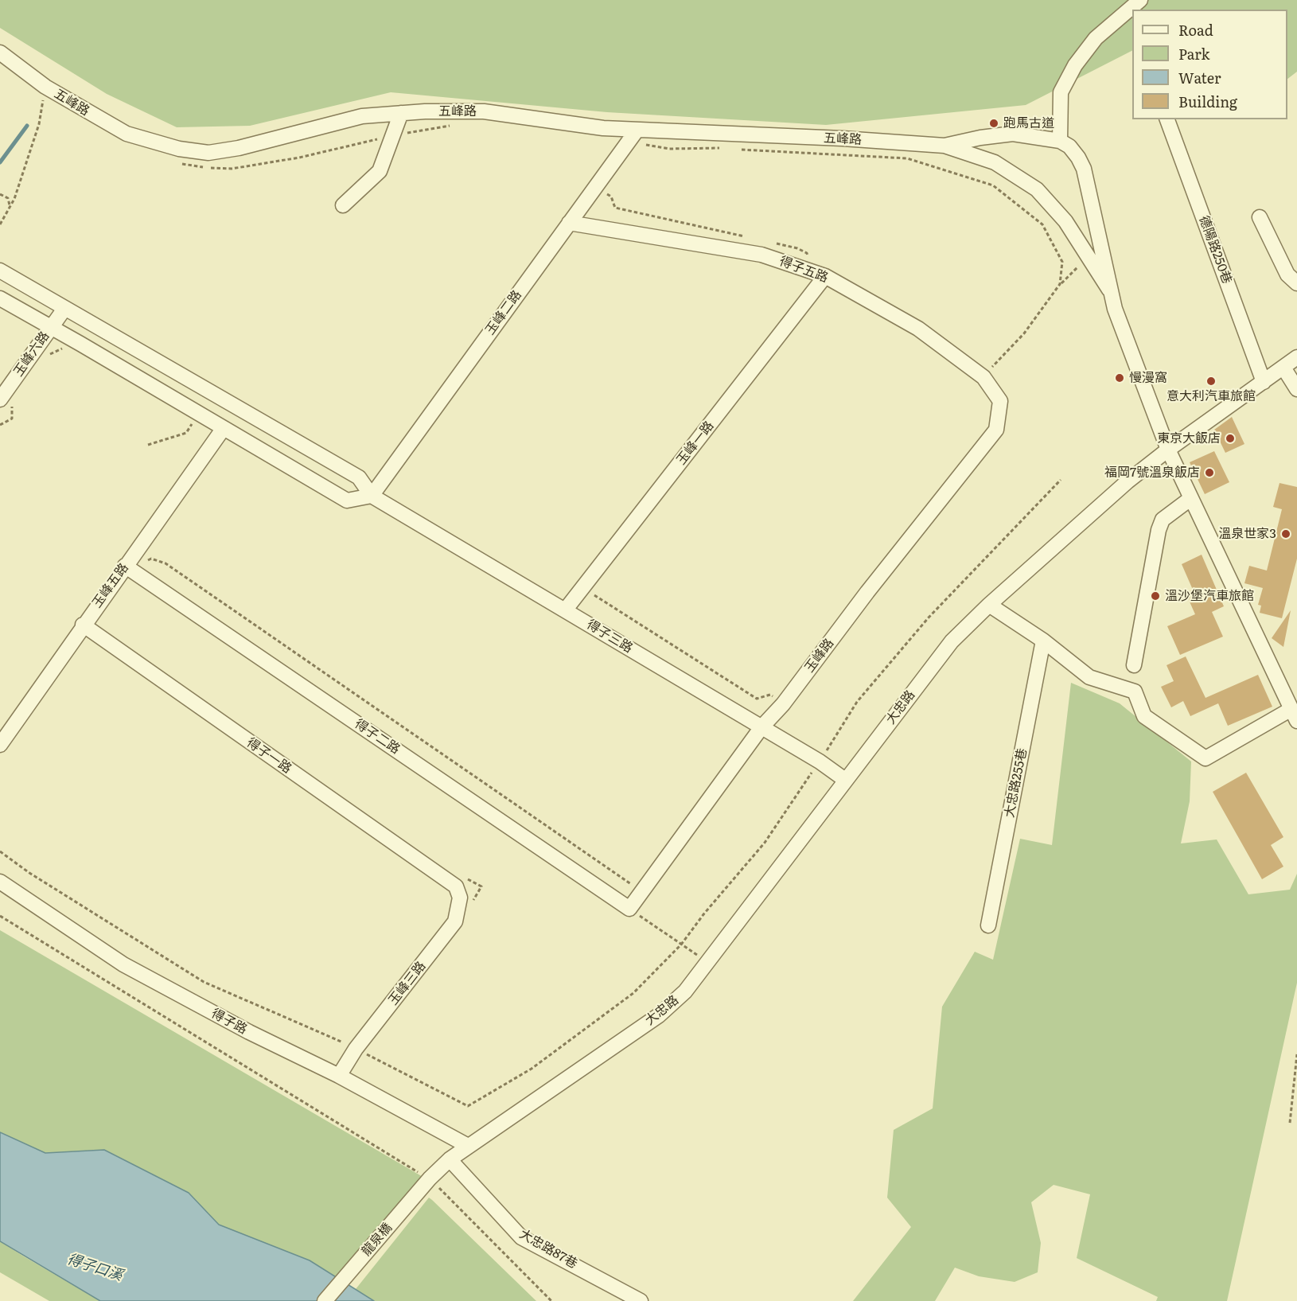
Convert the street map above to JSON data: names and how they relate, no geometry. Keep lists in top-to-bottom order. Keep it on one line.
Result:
{"streets":{"street":["五峰路","德陽路250巷","得子五路","玉峰二路","玉峰六路","玉峰一路","玉峰五路","得子三路","玉峰路","大忠路","得子二路","得子一路","大忠路255巷","玉峰三路","得子路","龍泉橋","大忠路87巷"]},"crossings":[["五峰路","玉峰二路"],["五峰路","大忠路"],["德陽路250巷","大忠路"],["得子五路","玉峰二路"],["得子五路","玉峰一路"],["得子五路","玉峰路"],["玉峰二路","得子三路"],["玉峰一路","得子三路"],["玉峰五路","得子二路"],["玉峰五路","得子一路"],["得子三路","玉峰路"],["得子三路","大忠路"],["玉峰路","得子二路"],["大忠路","得子路"],["大忠路","龍泉橋"],["大忠路","大忠路87巷"],["得子一路","玉峰三路"],["玉峰三路","得子路"]],"water":["得子口溪"],"places":["跑馬古道","慢漫窩","意大利汽車旅館","東京大飯店","福岡7號溫泉飯店","溫泉世家3","溫沙堡汽車旅館"],"legend":["Road","Park","Water","Building"]}
